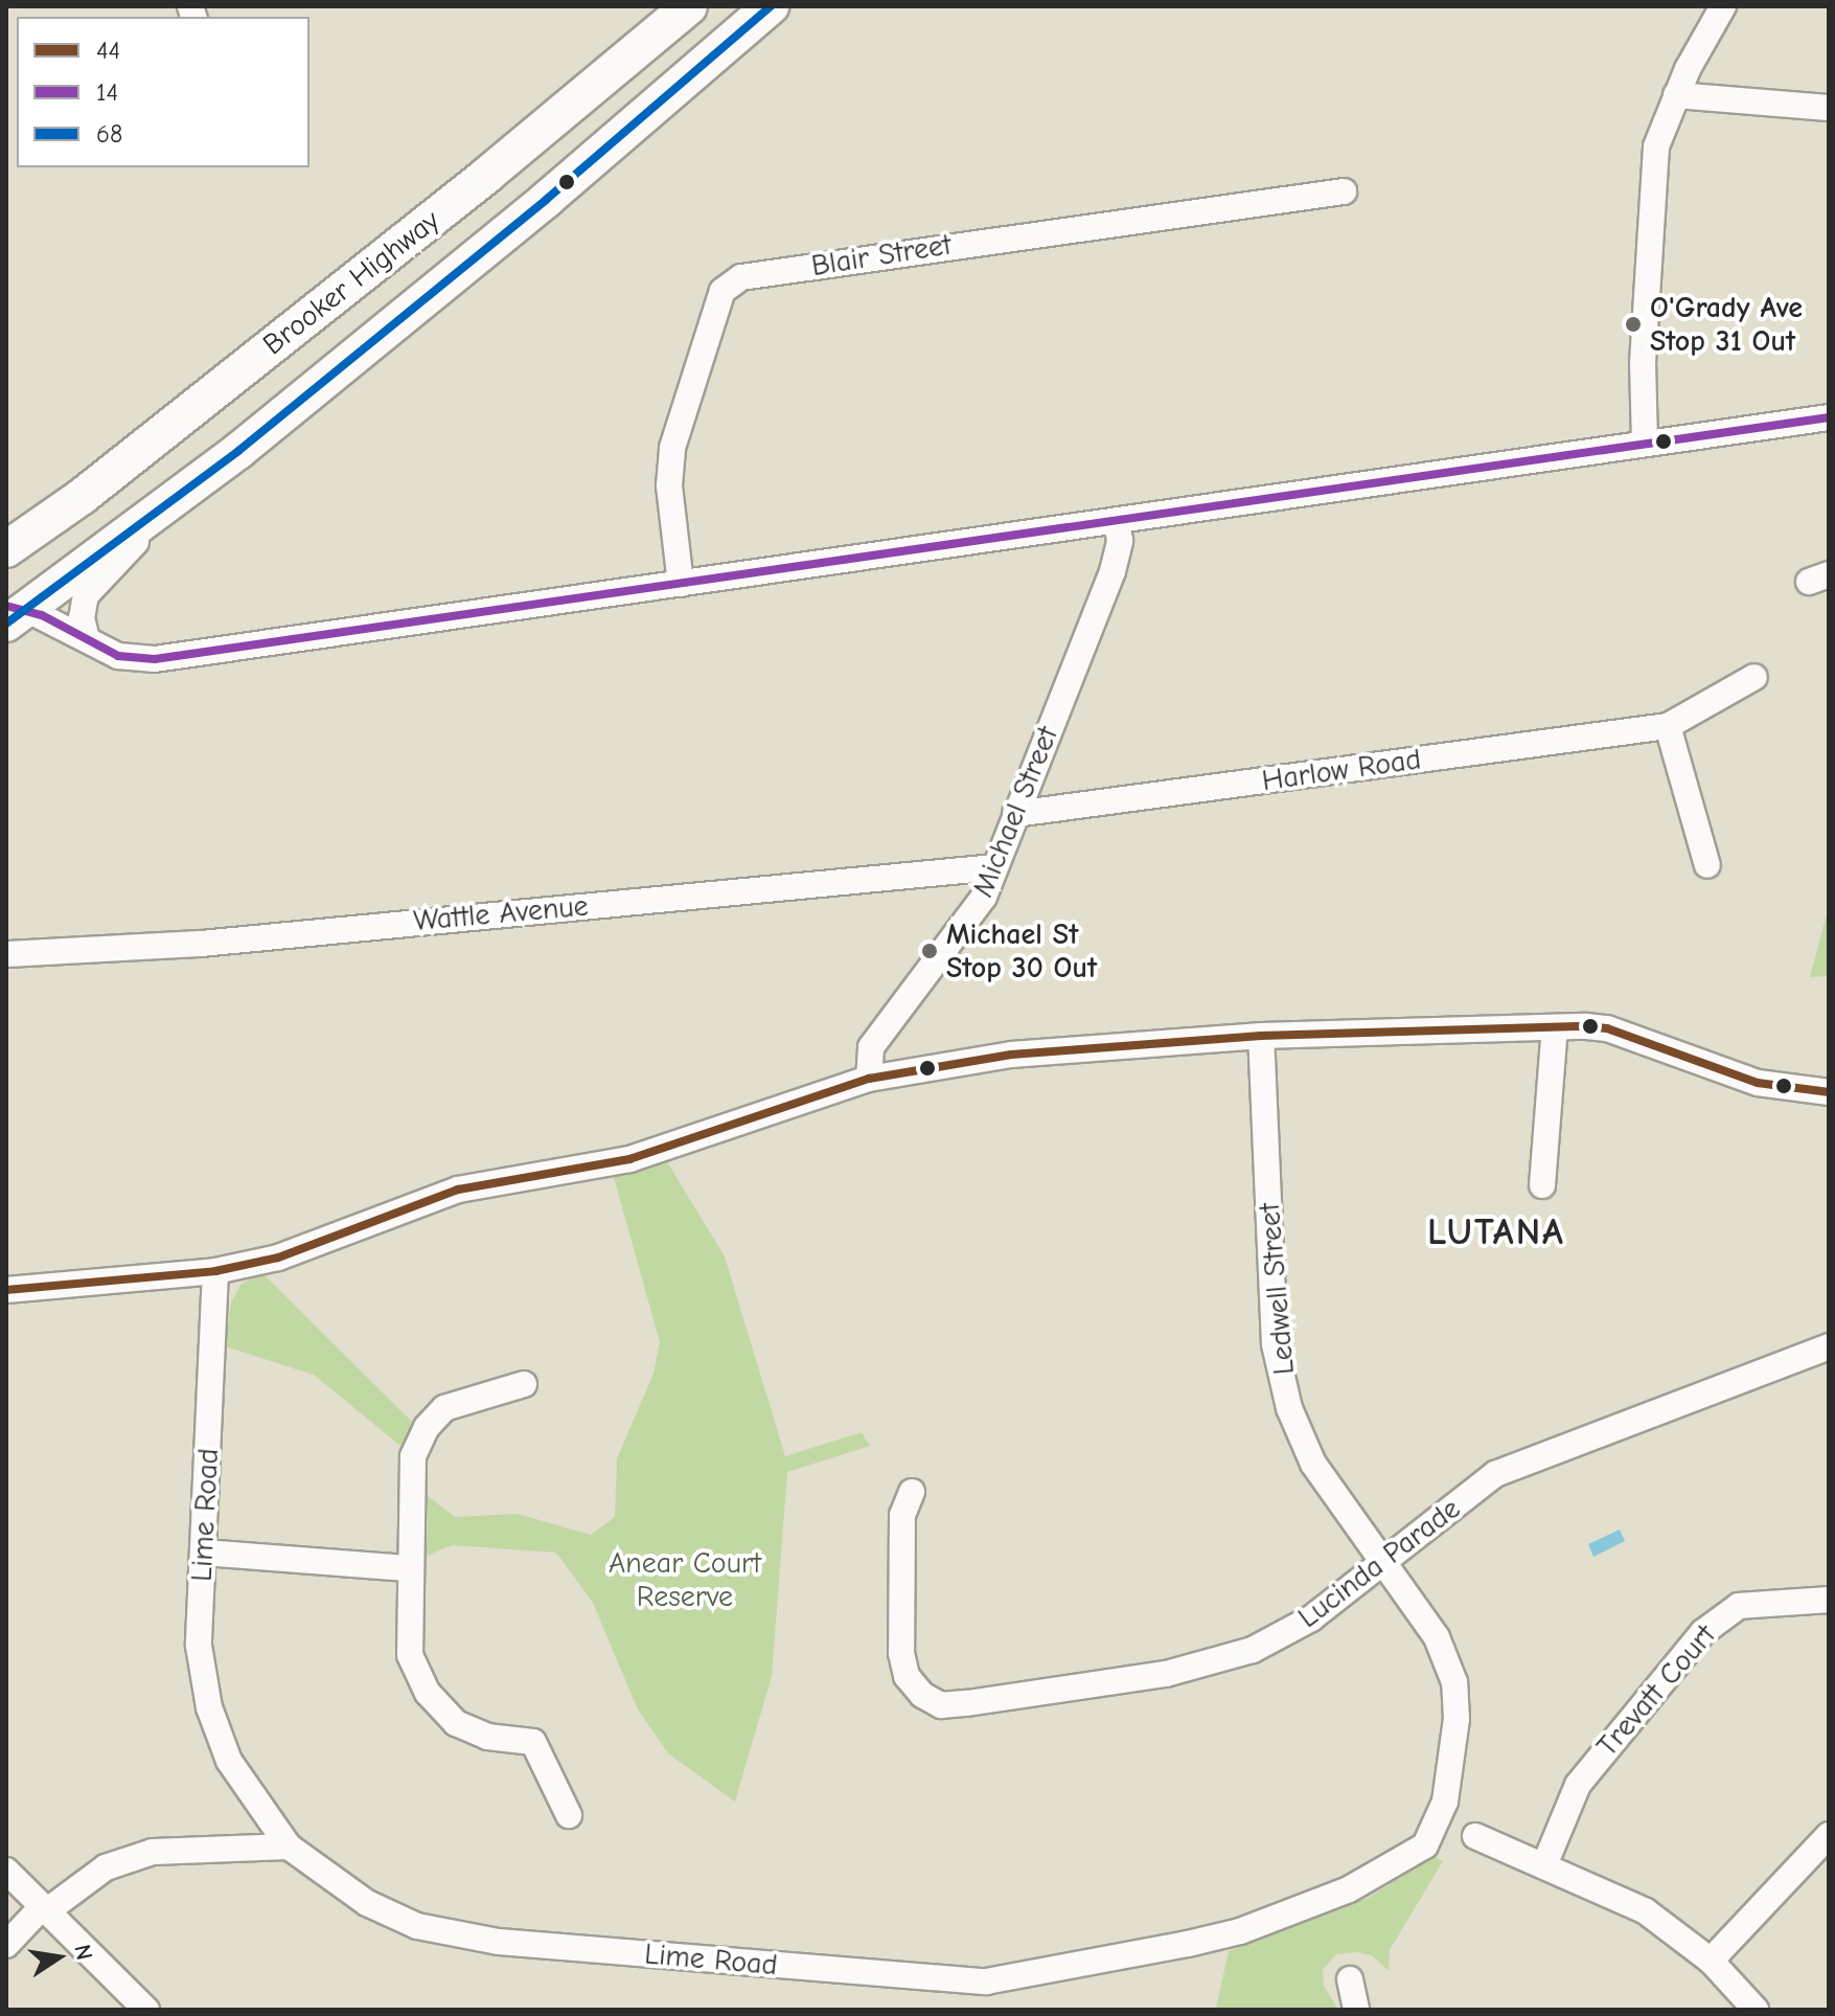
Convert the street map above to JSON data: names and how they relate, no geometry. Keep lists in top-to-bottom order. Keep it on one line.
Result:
{"streets":{"highway":["Brooker Highway"],"street":["Blair Street","Harlow Road","Michael Street","Wattle Avenue","Ledwell Street","Lime Road","Lucinda Parade","Trevatt Court"]},"crossings":[["Harlow Road","Michael Street"],["Michael Street","Wattle Avenue"],["Ledwell Street","Lime Road"],["Ledwell Street","Lucinda Parade"],["Lime Road","Lucinda Parade"]],"districts":["LUTANA"],"parks":["Anear Court Reserve"],"places":["O'Grady Ave Stop 31 Out","Michael St Stop 30 Out"],"lines":["transit line 68","transit line 14","transit line 44"],"legend":["44","14","68"],"north":"right"}
